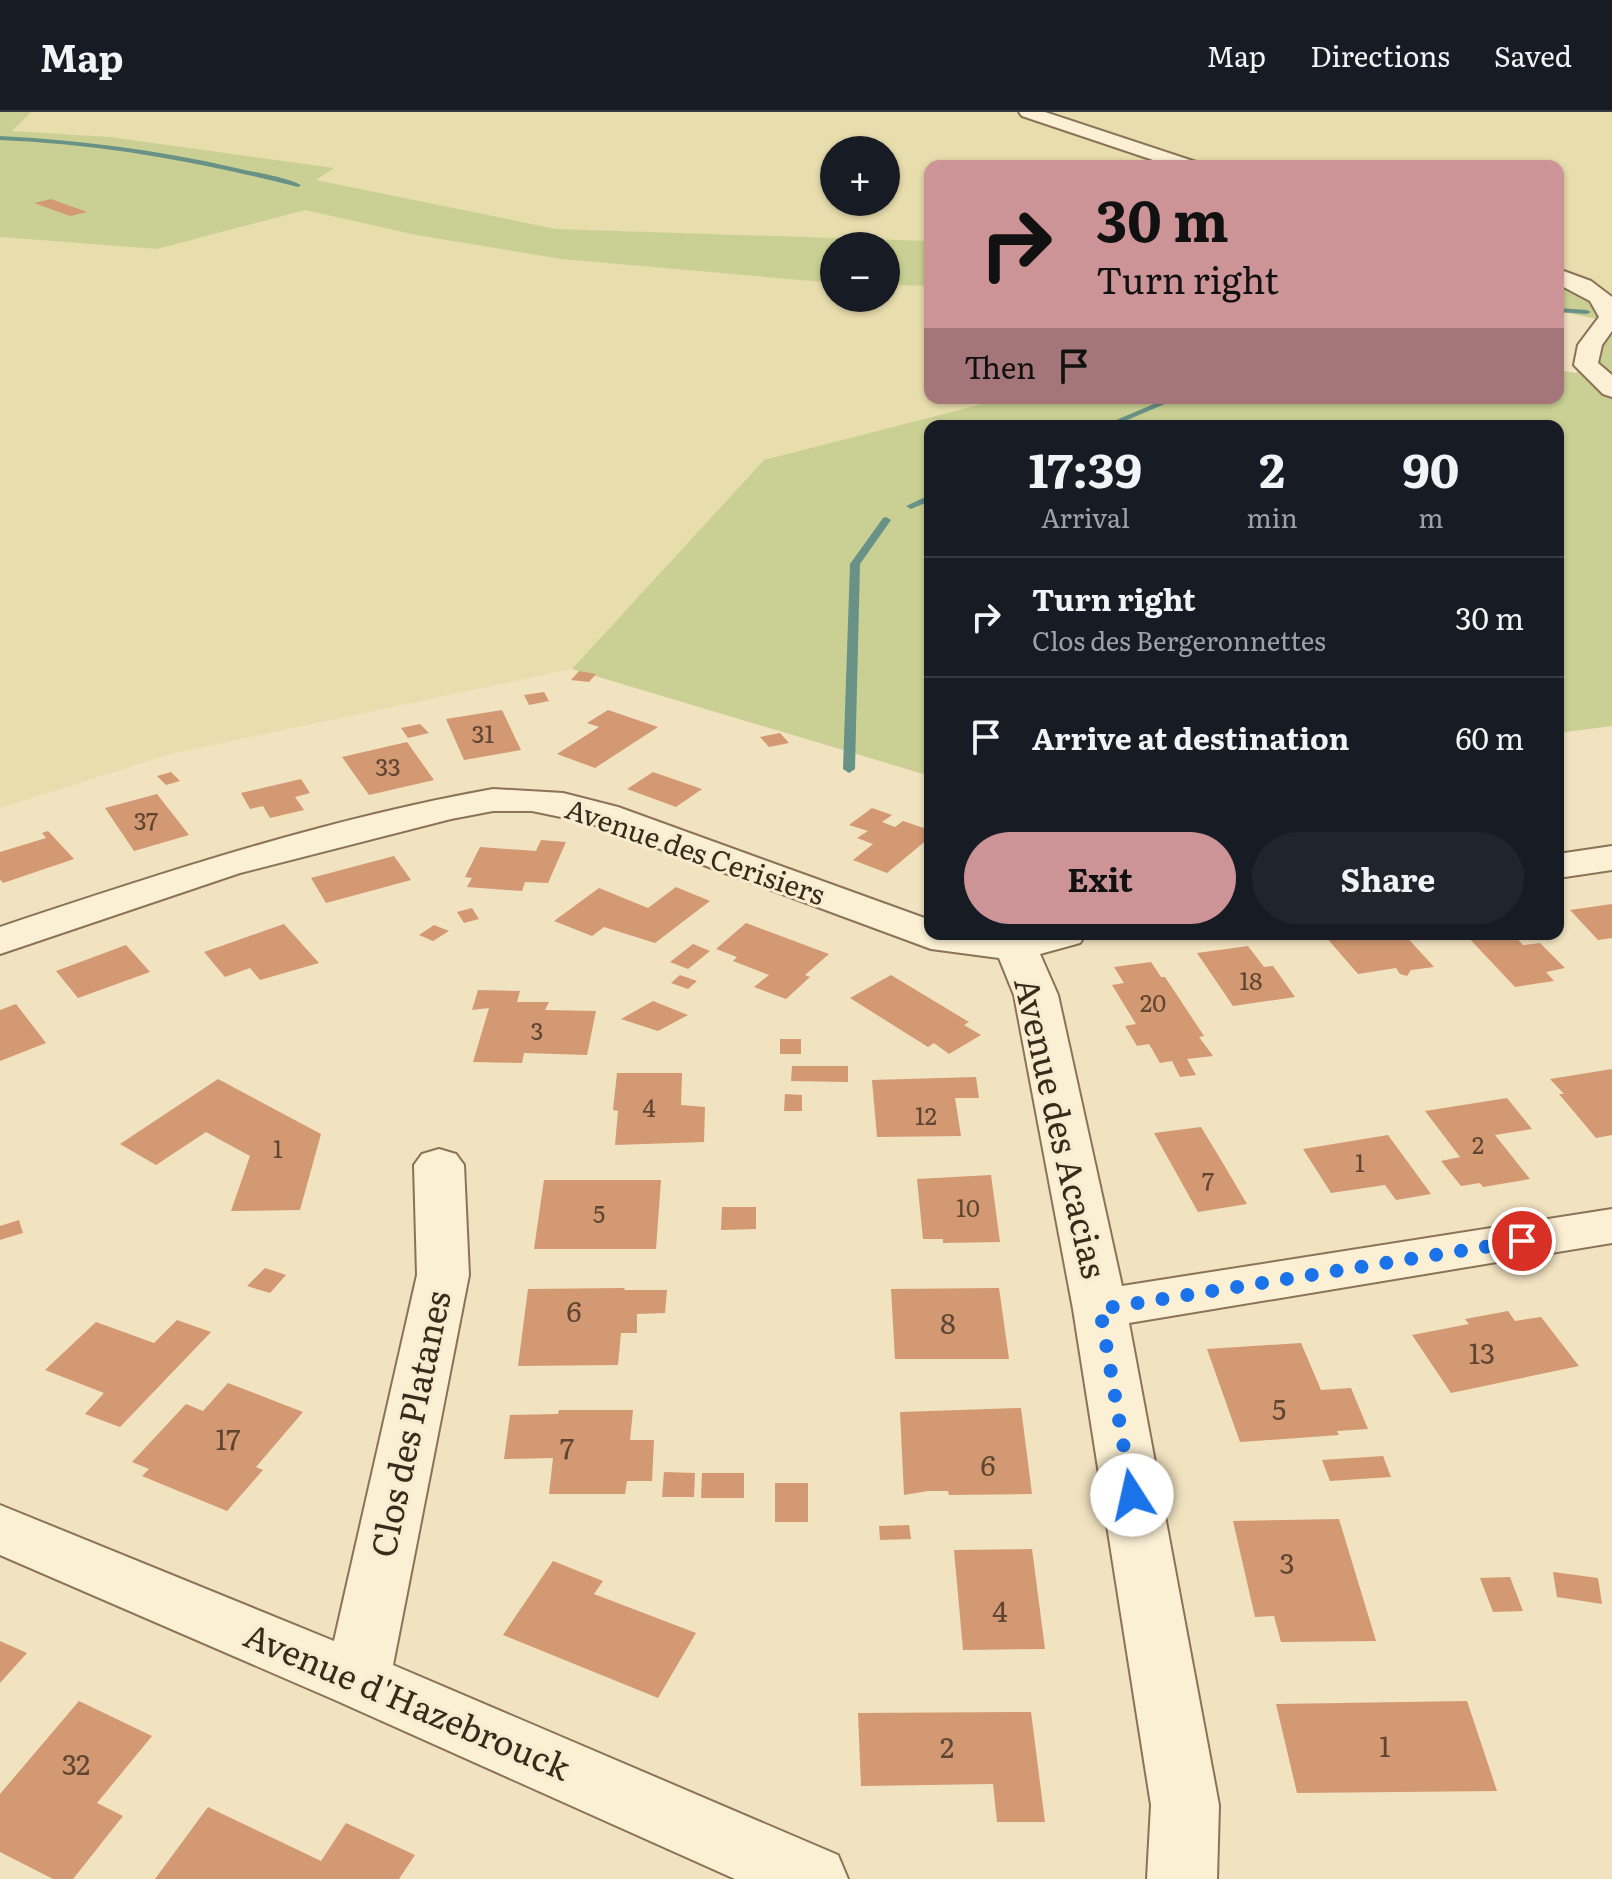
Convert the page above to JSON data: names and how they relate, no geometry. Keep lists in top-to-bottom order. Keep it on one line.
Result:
{"streets":{"street":["Avenue des Cerisiers","Avenue des Acacias","Clos des Platanes","Avenue d'Hazebrouck"]},"crossings":[["Avenue des Cerisiers","Avenue des Acacias"],["Clos des Platanes","Avenue d'Hazebrouck"]],"house_numbers":["31","33","37","18","20","3","4","12","2","1","1","7","10","5","6","8","13","5","17","7","6","3","4","1","2","32"],"page":{"header":"Map","nav":["Map","Directions","Saved"],"map_buttons":["+","−"],"turn":["30 m","Turn right"],"then":"Then","eta":["17:39","Arrival","2","min","90","m"],"list":[{"name":"Turn right","note":"Clos des Bergeronnettes","value":"30 m"},{"name":"Arrive at destination","value":"60 m"}],"buttons":["Exit","Share"]}}
